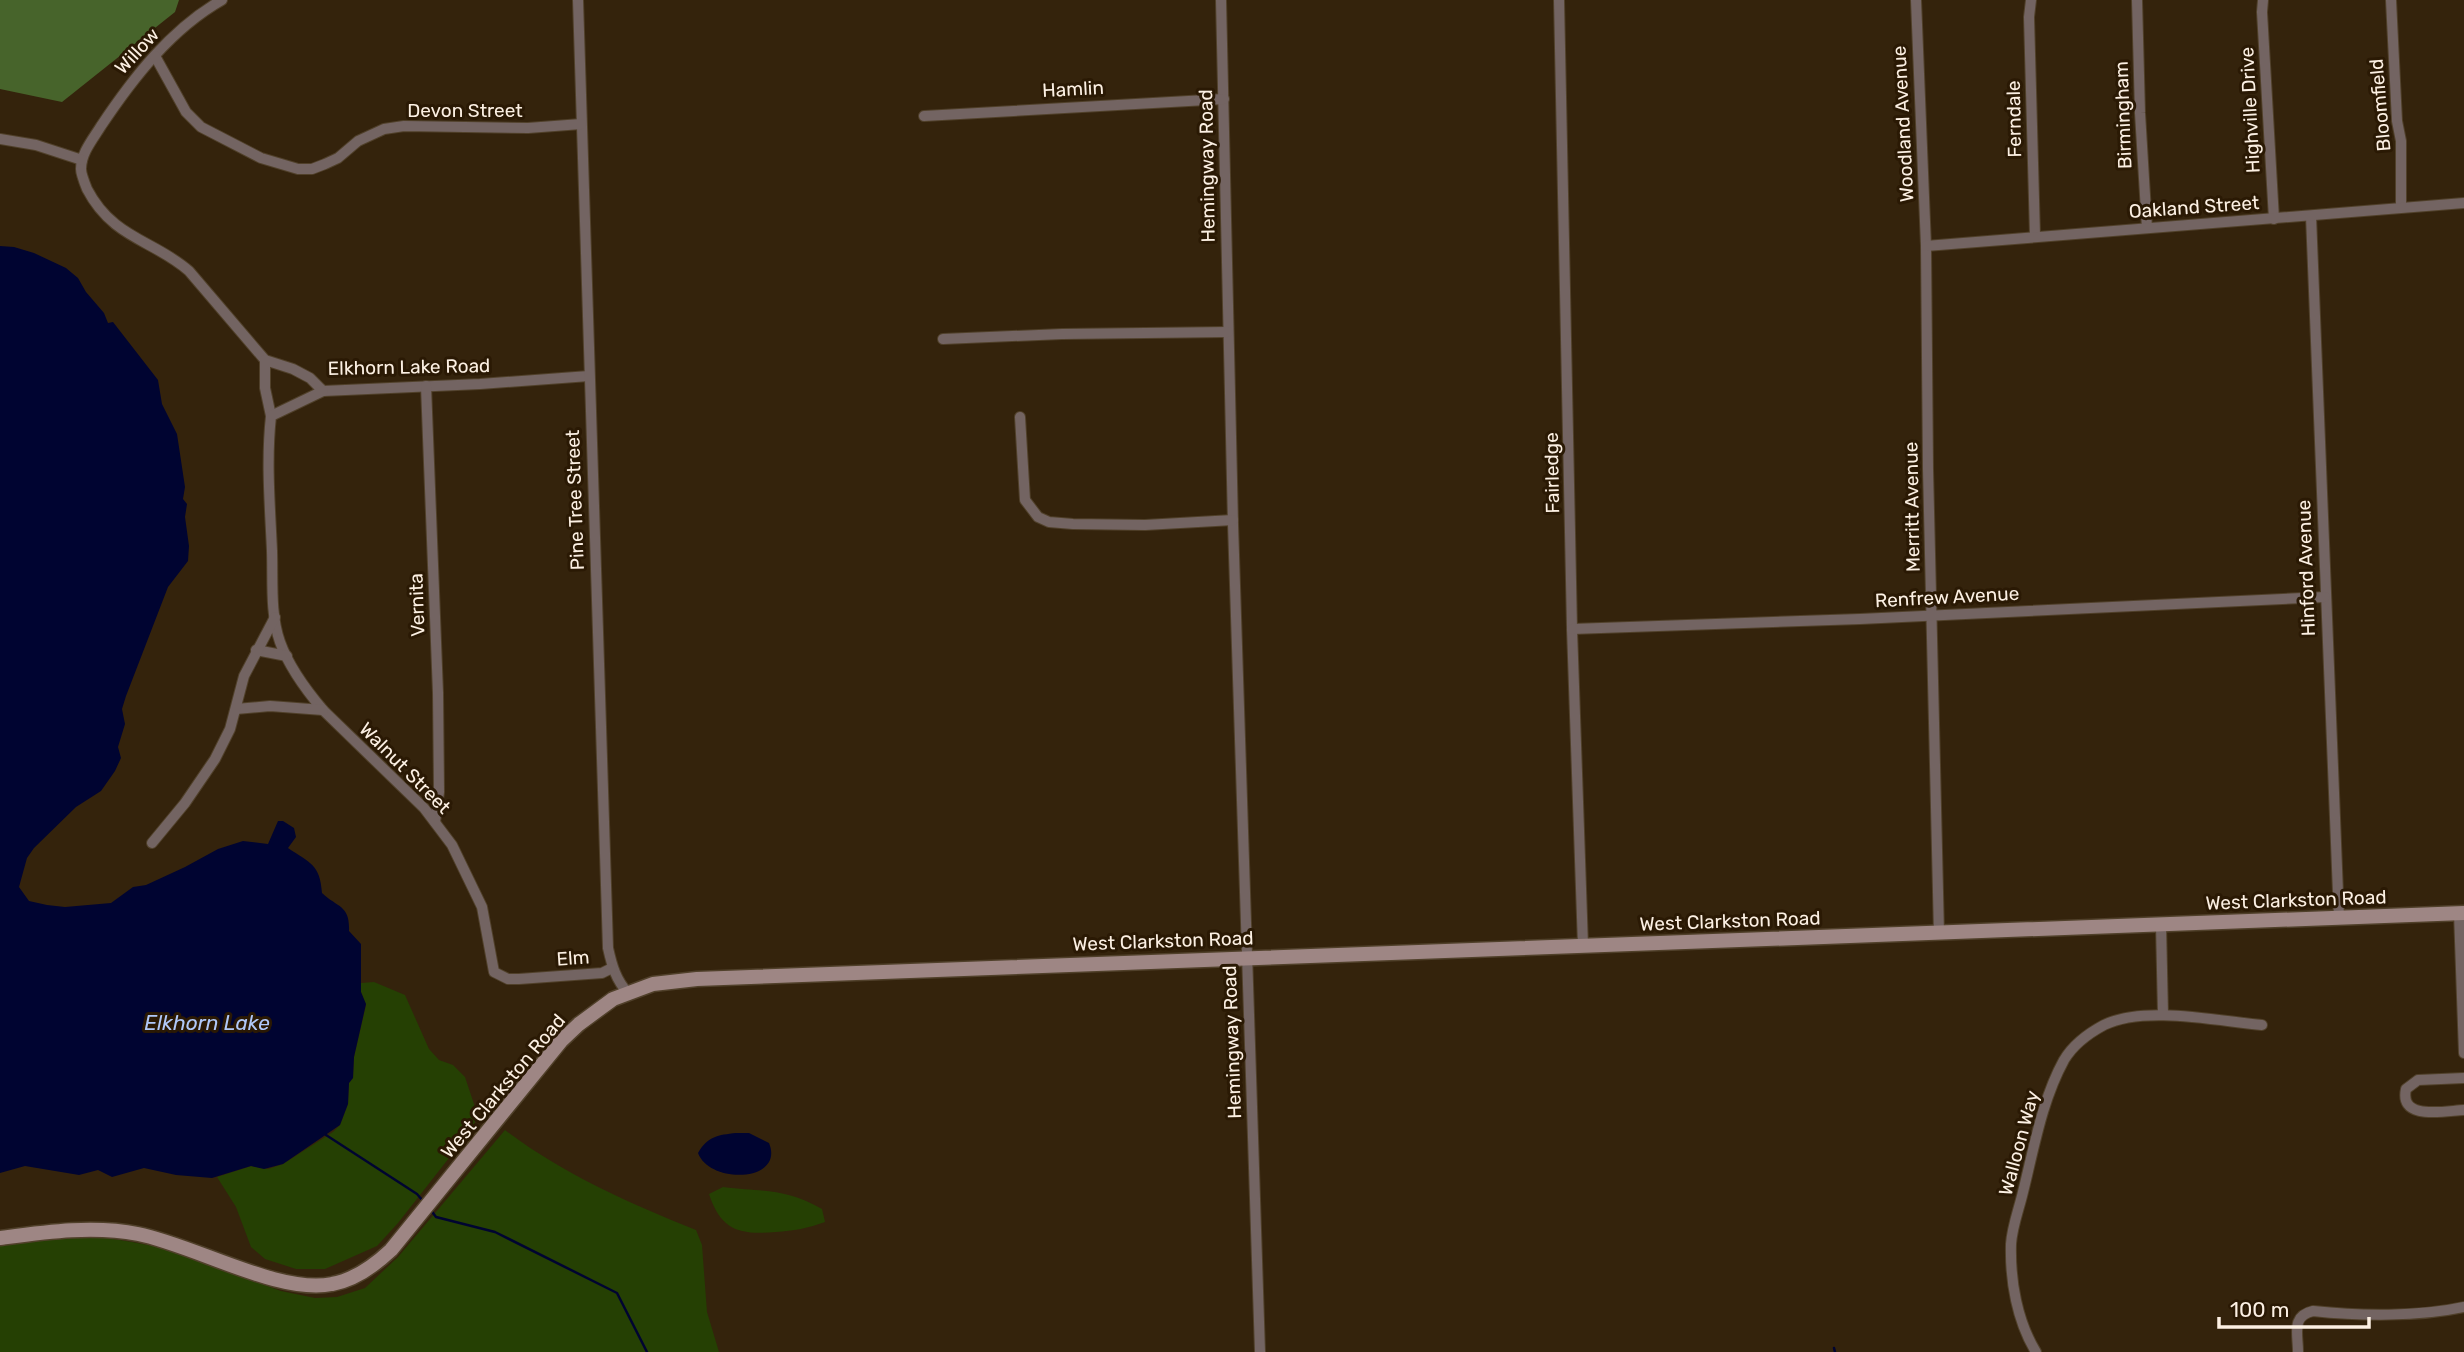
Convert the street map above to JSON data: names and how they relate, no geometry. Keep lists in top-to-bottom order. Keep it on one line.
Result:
{"streets":{"main road":["West Clarkston Road"],"street":["Willow","Hamlin","Bloomfield","Devon Street","Highville Drive","Birmingham","Ferndale","Woodland Avenue","Hemingway Road","Oakland Street","Elkhorn Lake Road","Fairledge","Pine Tree Street","Merritt Avenue","Hinford Avenue","Renfrew Avenue","Vernita","Walnut Street","Elm","Walloon Way"]},"crossings":[["Willow","Devon Street"],["Hamlin","Hemingway Road"],["Bloomfield","Oakland Street"],["Devon Street","Pine Tree Street"],["Highville Drive","Oakland Street"],["Birmingham","Oakland Street"],["Ferndale","Oakland Street"],["Woodland Avenue","Oakland Street"],["Woodland Avenue","Merritt Avenue"],["Hemingway Road","West Clarkston Road"],["Oakland Street","Merritt Avenue"],["Oakland Street","Hinford Avenue"],["Elkhorn Lake Road","Pine Tree Street"],["Elkhorn Lake Road","Vernita"],["Elkhorn Lake Road","Walnut Street"],["Fairledge","Renfrew Avenue"],["Fairledge","West Clarkston Road"],["Pine Tree Street","West Clarkston Road"],["Pine Tree Street","Elm"],["Merritt Avenue","Renfrew Avenue"],["Merritt Avenue","West Clarkston Road"],["Hinford Avenue","Renfrew Avenue"],["Hinford Avenue","West Clarkston Road"],["Vernita","Walnut Street"],["Walnut Street","Elm"]],"water":["Elkhorn Lake"],"scale_bar":"100 m"}
